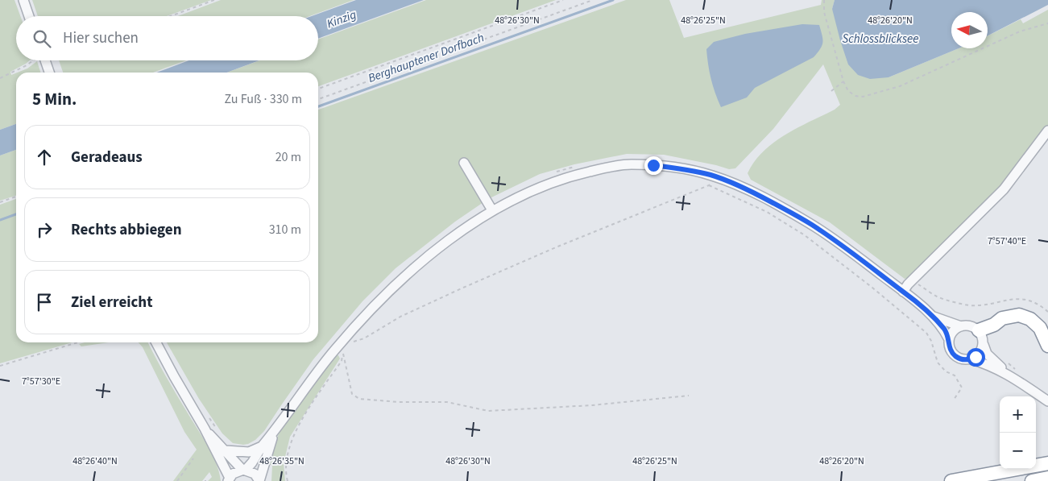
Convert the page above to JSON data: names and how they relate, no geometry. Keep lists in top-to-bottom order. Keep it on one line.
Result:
{"water":["Kinzig","Schlossblicksee","Berghauptener Dorfbach"],"north":"left","page":{"search":"Hier suchen","heading":["5 Min.","Zu Fuß · 330 m"],"list":[["Geradeaus","20 m"],["Rechts abbiegen","310 m"],"Ziel erreicht"],"map_buttons":["+","−"]},"coordinates":["48°26'30\"N","48°26'25\"N","48°26'20\"N","7°57'40\"E","7°57'30\"E","48°26'40\"N","48°26'35\"N"]}
